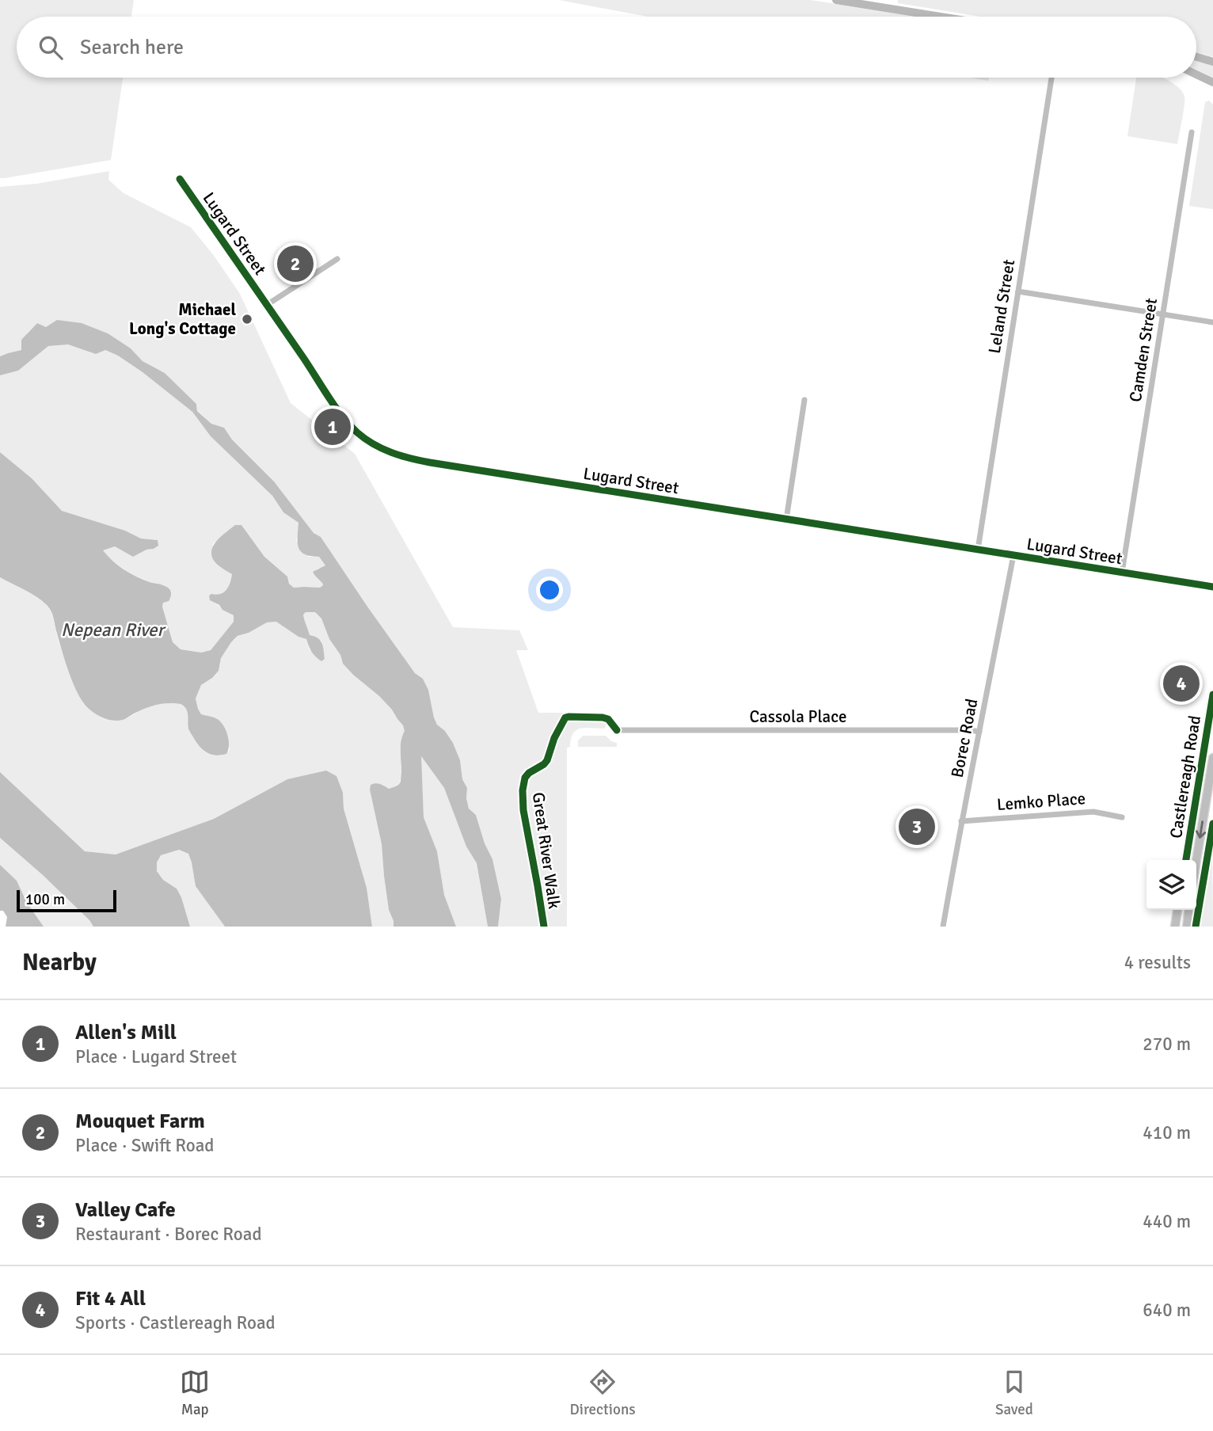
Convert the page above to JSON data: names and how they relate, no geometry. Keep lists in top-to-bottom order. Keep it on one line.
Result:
{"streets":{"main road":["Castlereagh Road"],"street":["Lugard Street","Leland Street","Camden Street","Cassola Place","Borec Road","Lemko Place"],"cycle path":["Great River Walk"]},"crossings":[["Lugard Street","Leland Street"],["Lugard Street","Camden Street"],["Lugard Street","Borec Road"],["Cassola Place","Borec Road"],["Borec Road","Lemko Place"]],"water":["Nepean River"],"places":["Michael Long's Cottage"],"scale_bar":"100 m","page":{"search":"Search here","pins":["2","1","4","3"],"scale":"100 m","heading":["Nearby","4 results"],"list":[{"mark":"1","name":"Allen's Mill","note":"Place · Lugard Street","value":"270 m"},{"mark":"2","name":"Mouquet Farm","note":"Place · Swift Road","value":"410 m"},{"mark":"3","name":"Valley Cafe","note":"Restaurant · Borec Road","value":"440 m"},{"mark":"4","name":"Fit 4 All","note":"Sports · Castlereagh Road","value":"640 m"}],"nav":["Map","Directions","Saved"]}}
